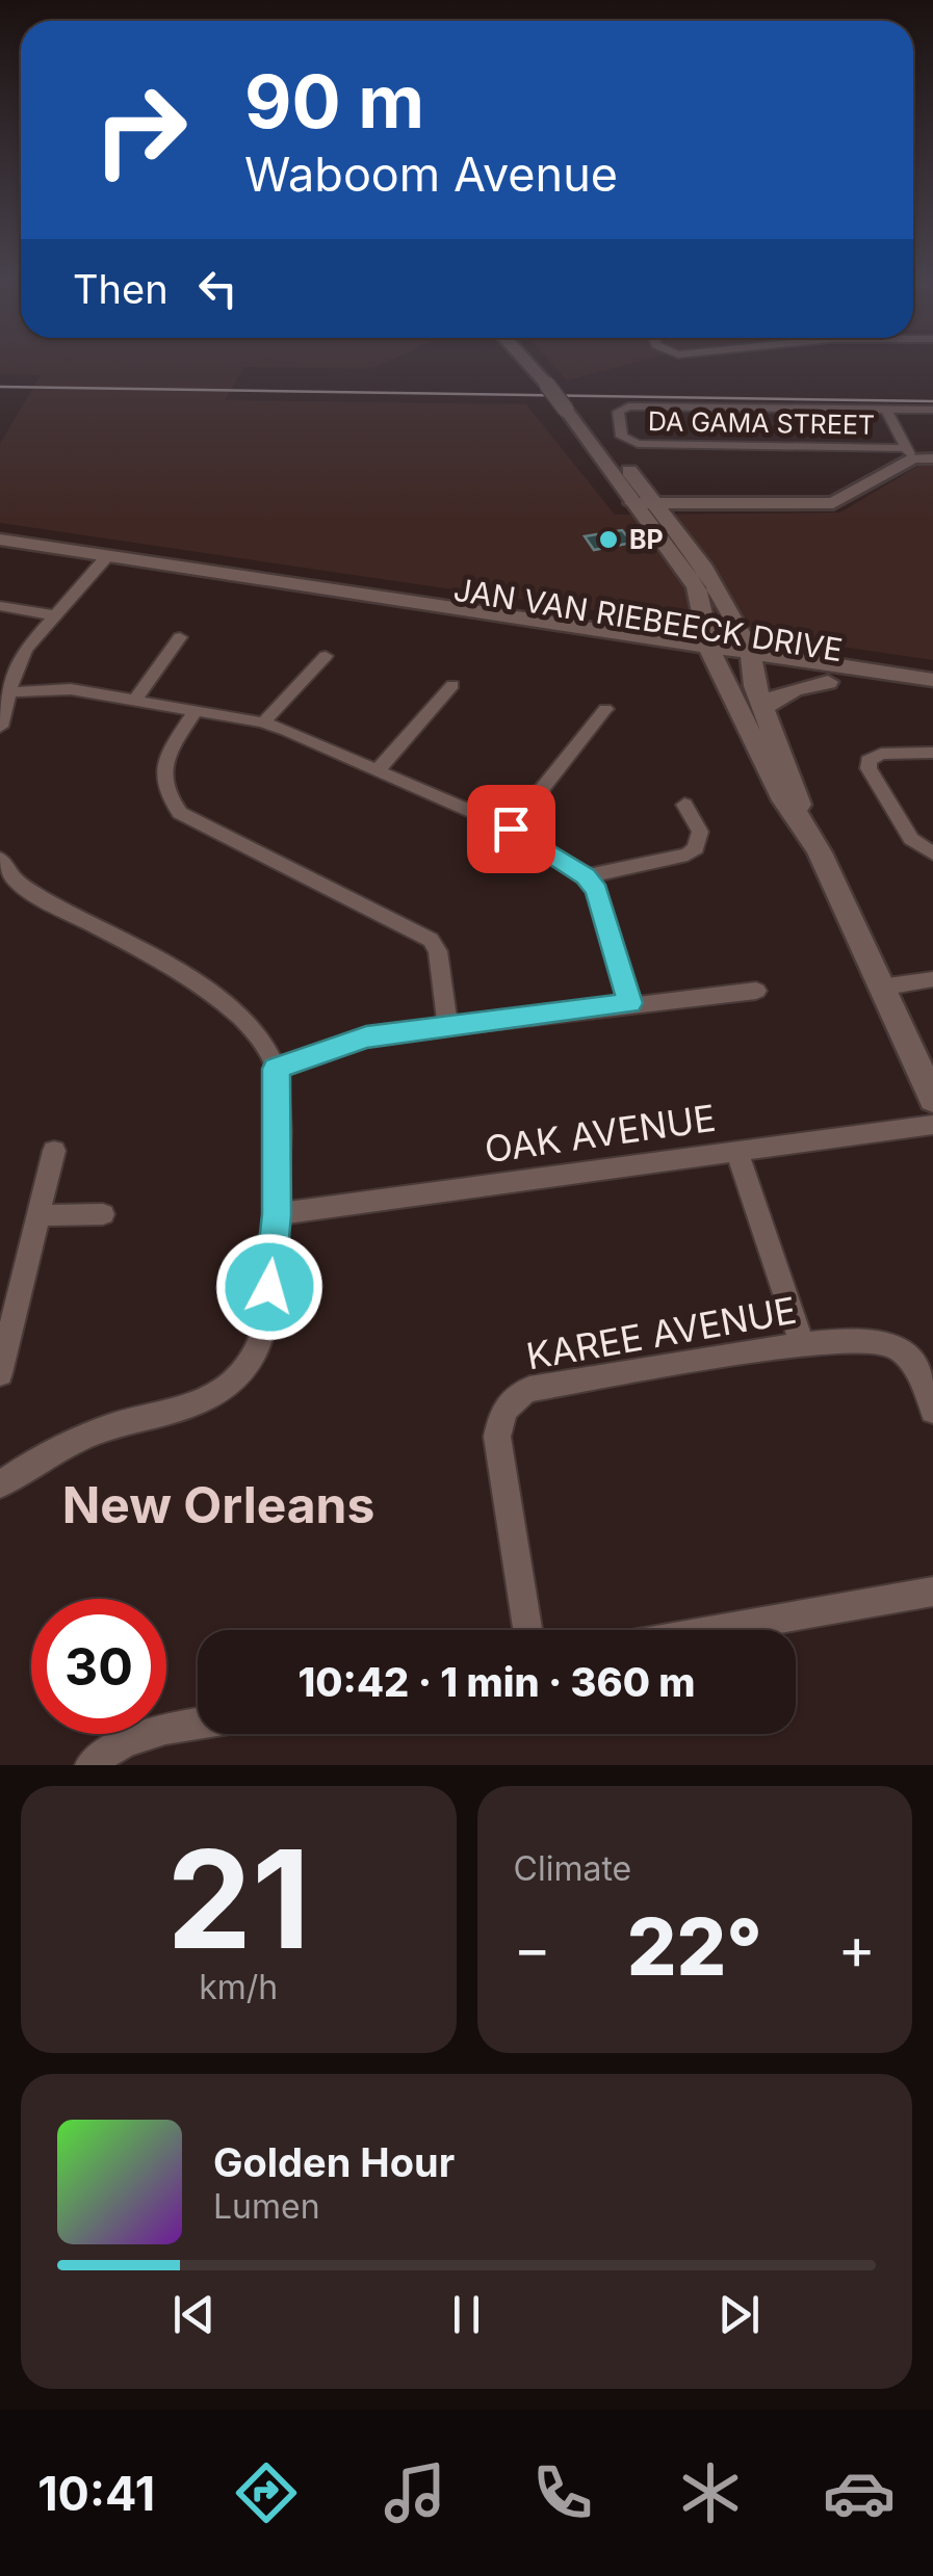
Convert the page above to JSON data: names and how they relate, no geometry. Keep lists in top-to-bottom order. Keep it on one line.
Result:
{"streets":{"main road":["JAN VAN RIEBEECK DRIVE"],"street":["DA GAMA STREET","OAK AVENUE","KAREE AVENUE"]},"districts":["New Orleans"],"places":["BP"],"page":{"turn":["90 m","Waboom Avenue"],"then":"Then","limit":"30","trip":"10:42 · 1 min · 360 m","tile":[["21","km/h"],"Climate"],"heat":["−","22°","+"],"song":["Golden Hour","Lumen"],"tabs":"10:41"}}
